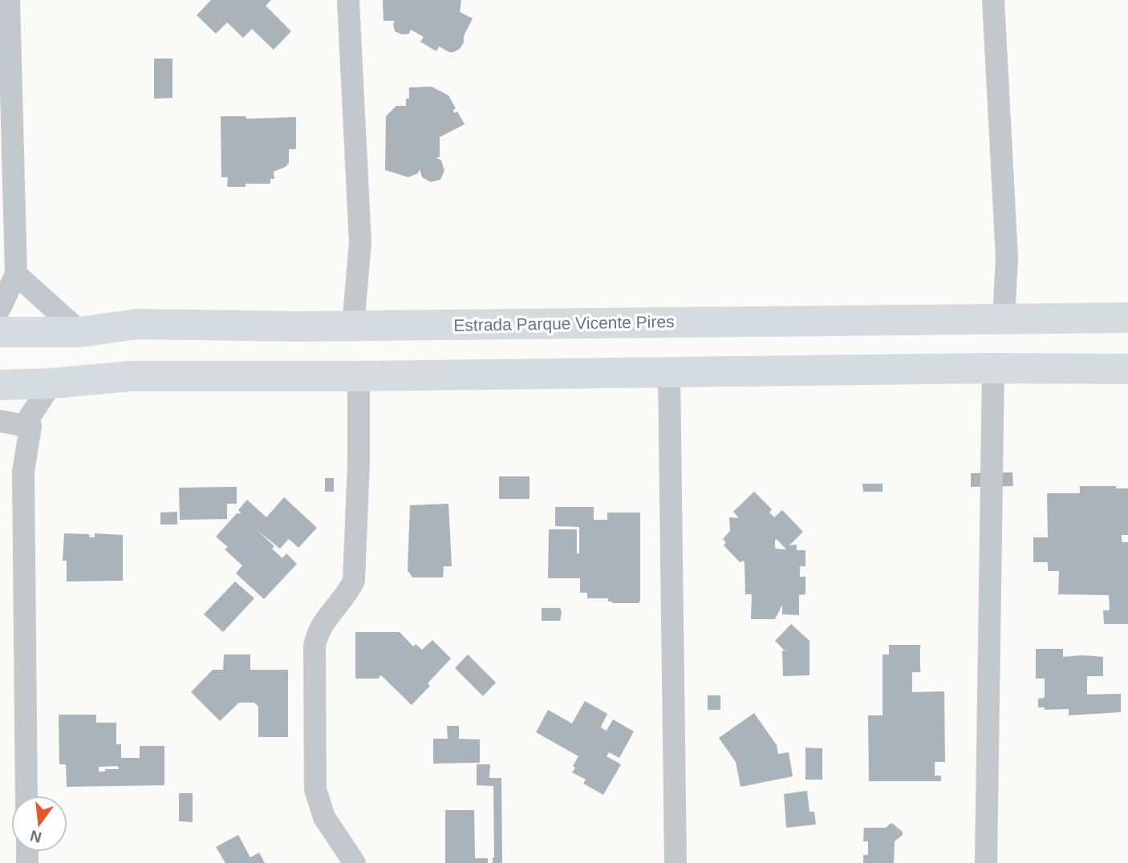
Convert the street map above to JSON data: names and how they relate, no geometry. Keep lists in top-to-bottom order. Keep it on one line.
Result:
{"streets":{"main road":["Estrada Parque Vicente Pires"]},"north":"bottom"}
